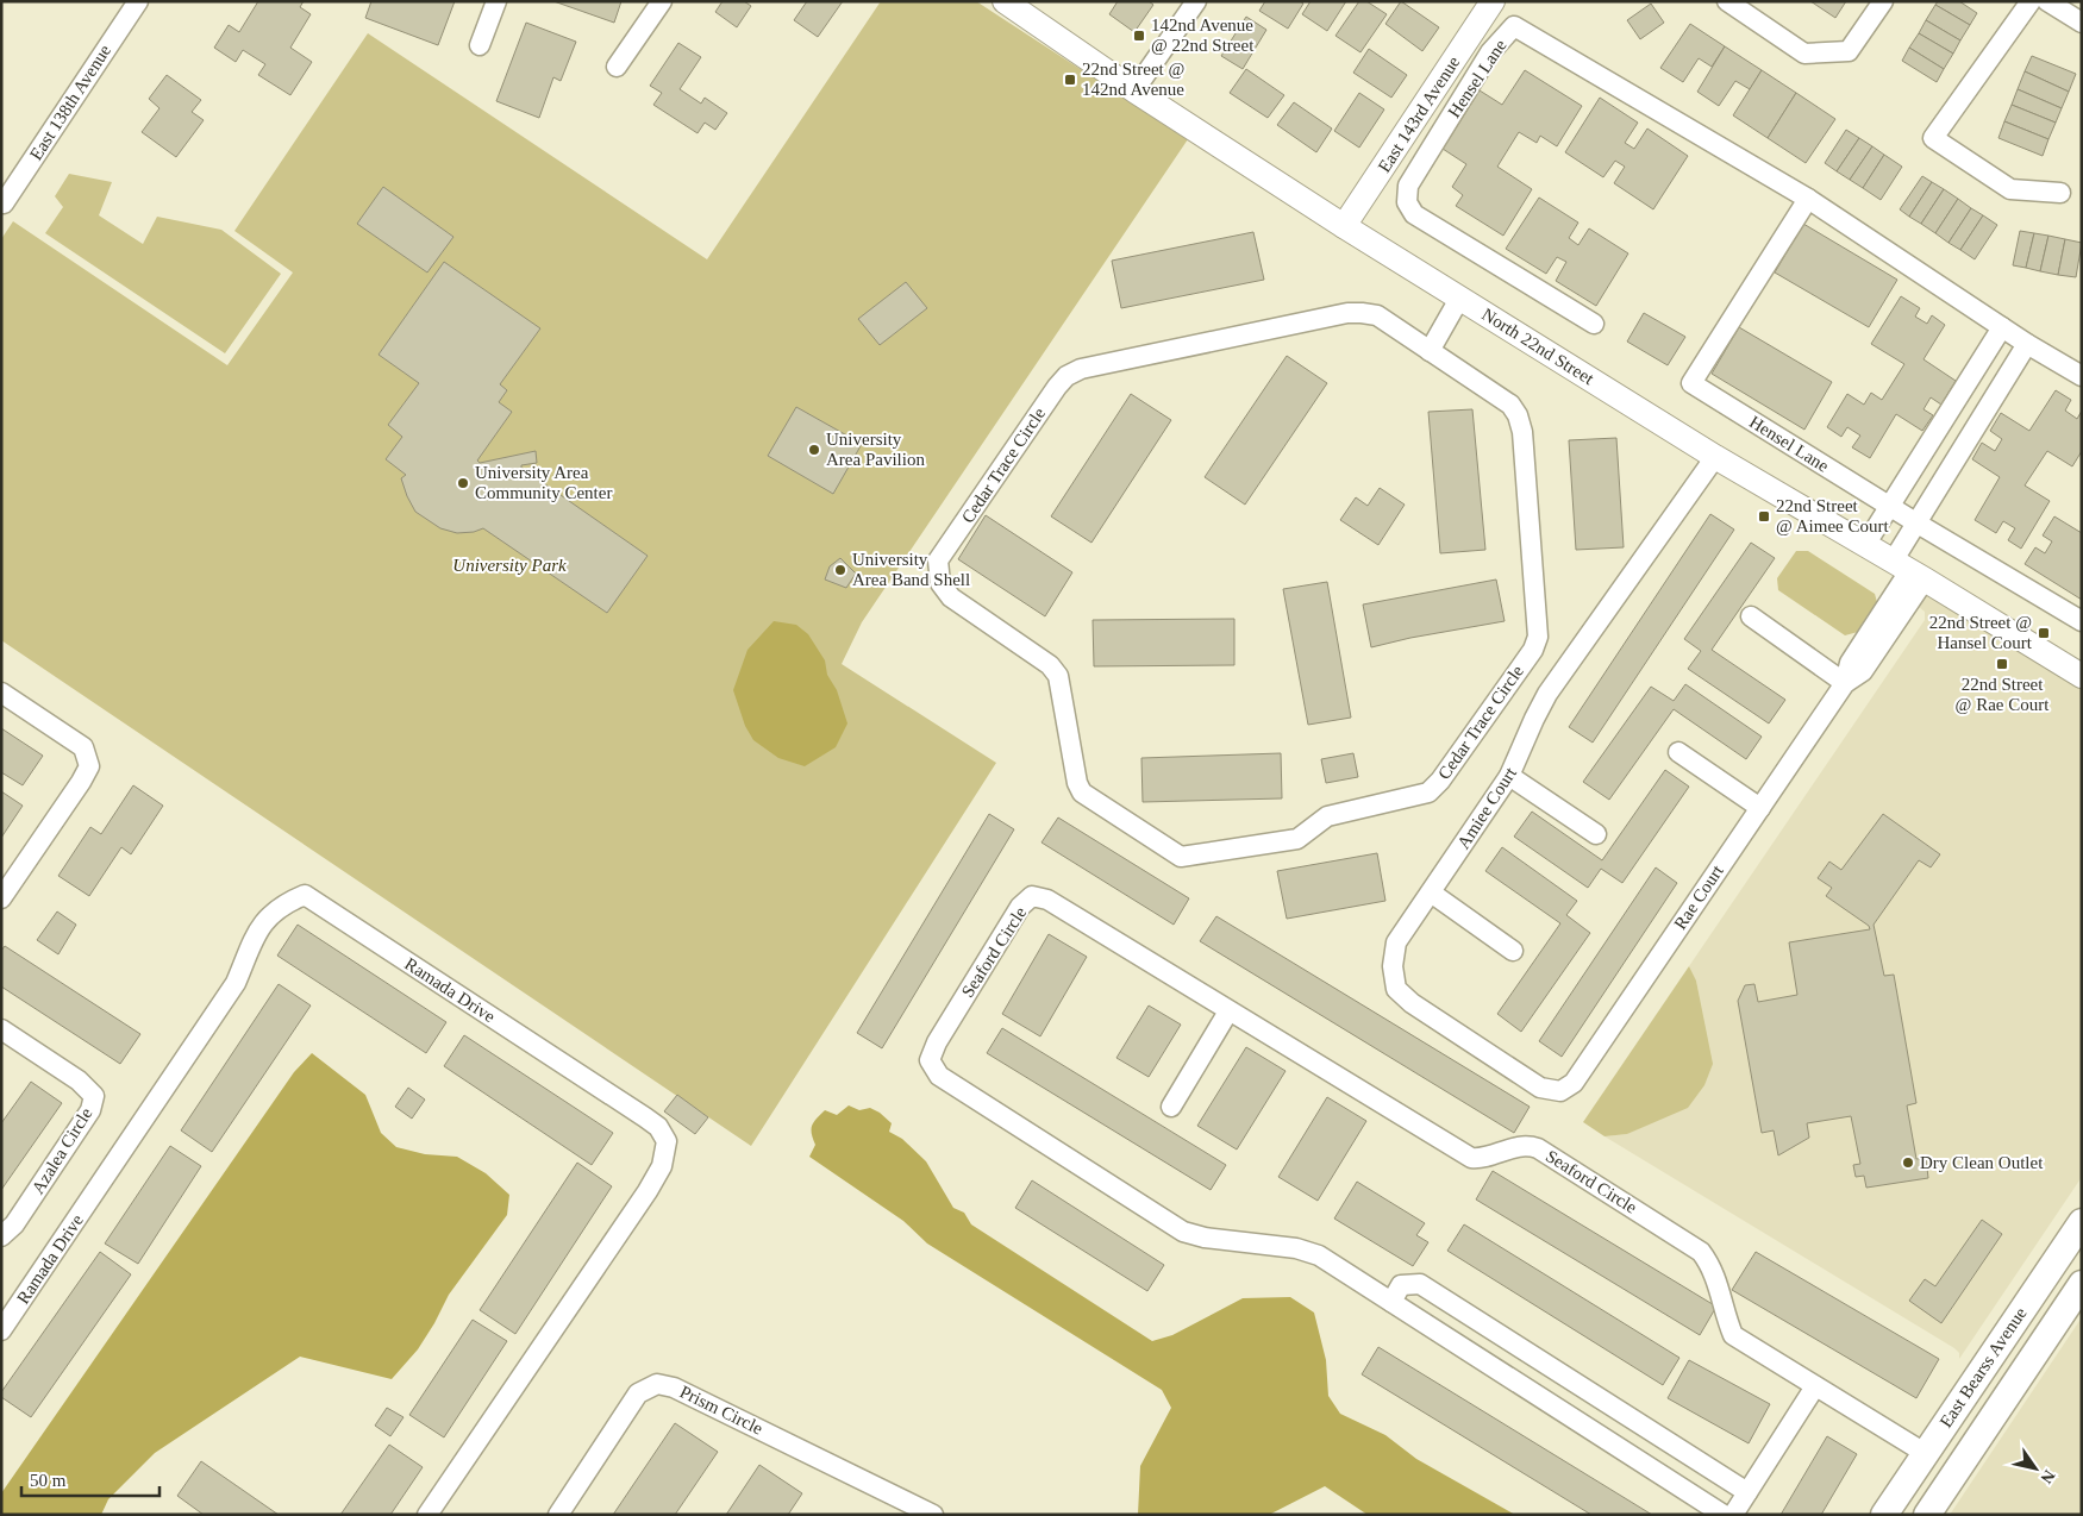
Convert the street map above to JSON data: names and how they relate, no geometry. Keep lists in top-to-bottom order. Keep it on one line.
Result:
{"streets":{"main road":["East Bearss Avenue"],"street":["Hensel Lane","East 138th Avenue","East 143rd Avenue","North 22nd Street","Cedar Trace Circle","Amiee Court","Rae Court","Seaford Circle","Ramada Drive","Azalea Circle","Prism Circle"]},"crossings":[["Hensel Lane","Rae Court"],["East 143rd Avenue","North 22nd Street"],["North 22nd Street","Amiee Court"],["North 22nd Street","Rae Court"],["Amiee Court","Rae Court"],["Seaford Circle","East Bearss Avenue"]],"parks":["University Park"],"places":{"transit":["142nd Avenue @ 22nd Street","22nd Street @ 142nd Avenue","22nd Street @ Aimee Court","22nd Street @ Hansel Court","22nd Street @ Rae Court"],"other":["University Area Pavilion","University Area Community Center","University Area Band Shell","Dry Clean Outlet"]},"scale_bar":"50 m","north":"bottom right"}
